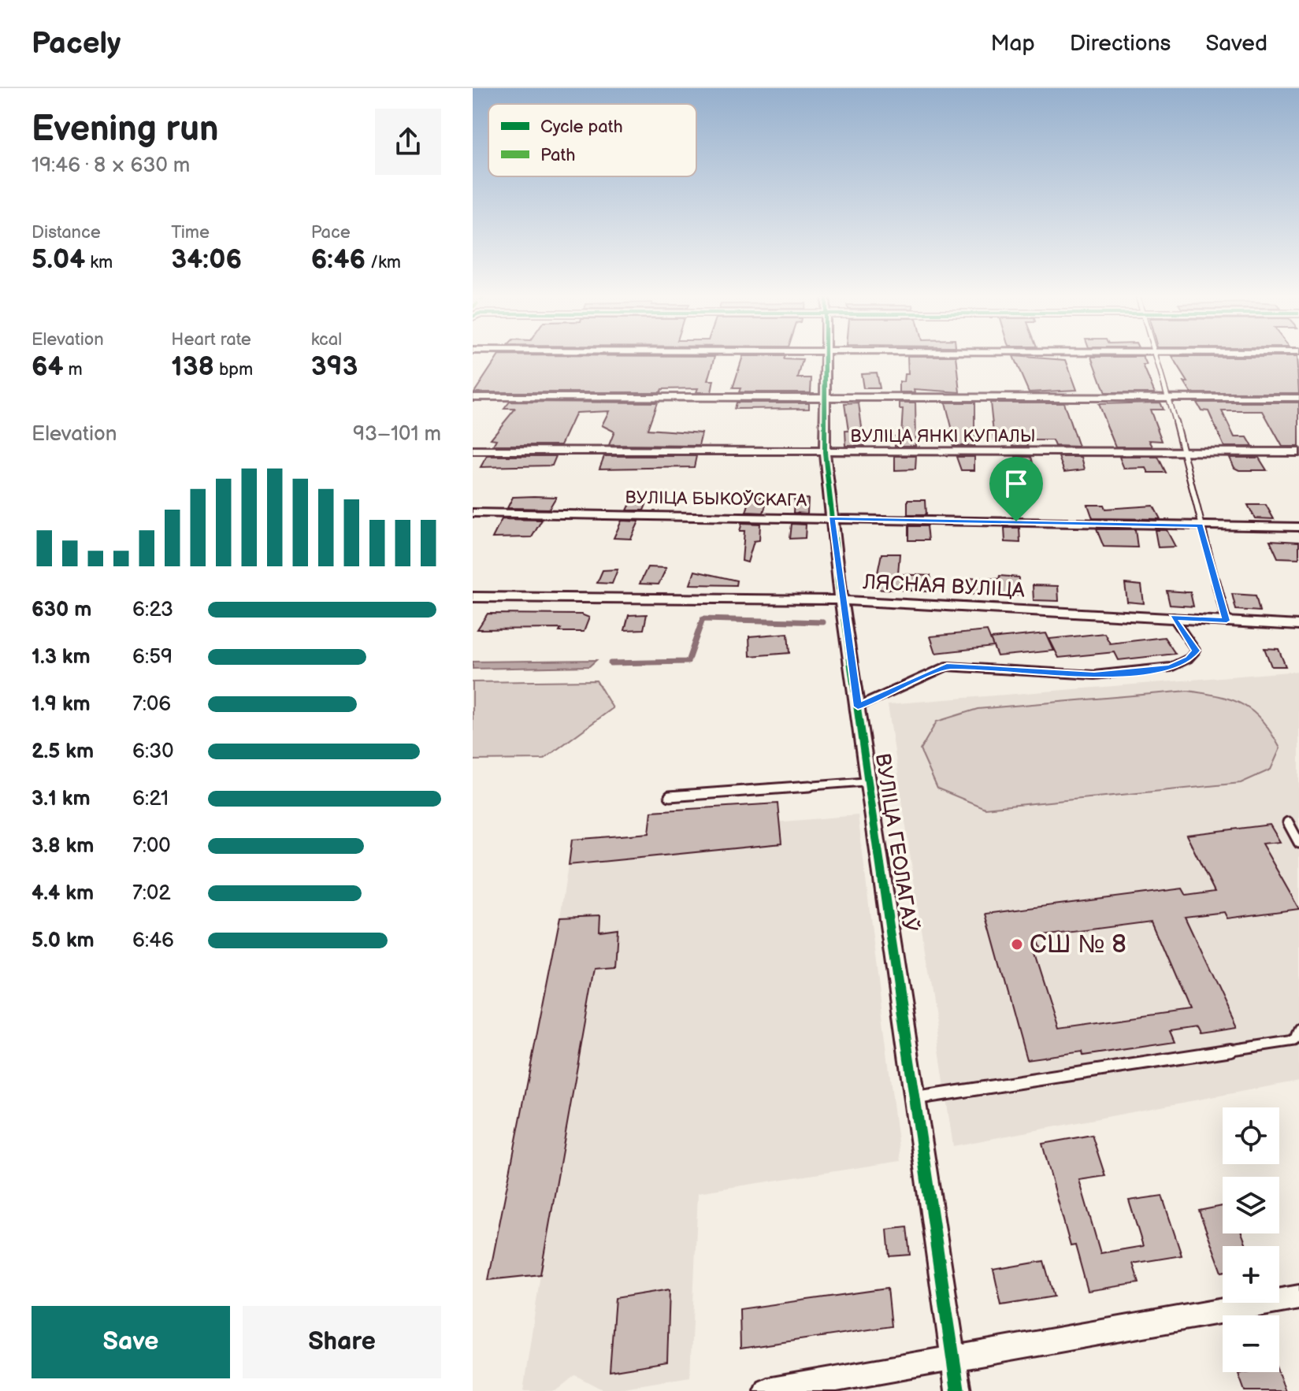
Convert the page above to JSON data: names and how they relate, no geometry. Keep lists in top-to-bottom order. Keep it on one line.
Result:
{"streets":{"street":["ВУЛІЦА ЯНКІ КУПАЛЫ","ВУЛІЦА БЫКОЎСКАГА","ЛЯСНАЯ ВУЛІЦА","ВУЛІЦА ГЕОЛАГАЎ"]},"crossings":[["ВУЛІЦА ЯНКІ КУПАЛЫ","ВУЛІЦА ГЕОЛАГАЎ"],["ВУЛІЦА БЫКОЎСКАГА","ВУЛІЦА ГЕОЛАГАЎ"],["ЛЯСНАЯ ВУЛІЦА","ВУЛІЦА ГЕОЛАГАЎ"]],"places":["СШ № 8"],"legend":["Cycle path","Path"],"page":{"header":"Pacely","nav":["Map","Directions","Saved"],"heading":["Evening run","19:46 · 8 × 630 m"],"stats":[["Distance","5.04 km"],["Time","34:06"],["Pace","6:46 /km"],["Elevation","64 m"],["Heart rate","138 bpm"],["kcal","393"]],"chart":["Elevation","93–101 m"],"list":[{"name":"630 m","note":"6:23"},{"name":"1.3 km","note":"6:59"},{"name":"1.9 km","note":"7:06"},{"name":"2.5 km","note":"6:30"},{"name":"3.1 km","note":"6:21"},{"name":"3.8 km","note":"7:00"},{"name":"4.4 km","note":"7:02"},{"name":"5.0 km","note":"6:46"}],"map_buttons":["+","−"],"buttons":["Save","Share"]}}
